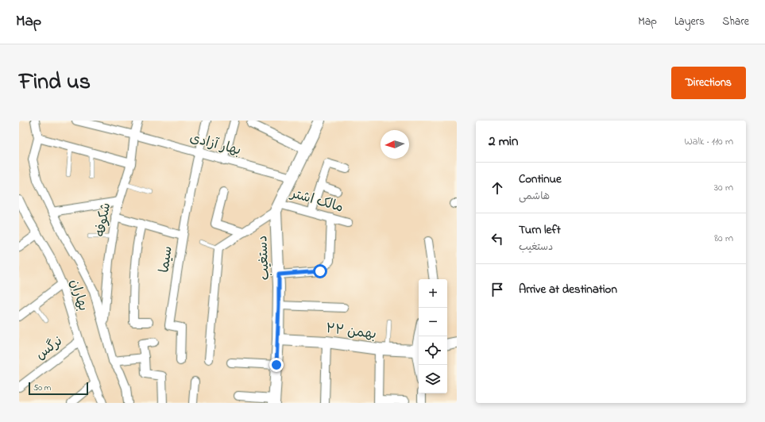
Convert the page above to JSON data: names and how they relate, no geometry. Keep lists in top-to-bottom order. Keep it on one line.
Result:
{"streets":{"street":["بهار آزادی","مالک اشتر","شکوفه","دستغیب","سیما","بهاران","۲۲ بهمن","نرگس"]},"crossings":[["بهار آزادی","شکوفه"],["بهار آزادی","دستغیب"],["بهار آزادی","سیما"],["مالک اشتر","دستغیب"],["دستغیب","۲۲ بهمن"],["بهاران","نرگس"]],"scale_bar":"50 m","north":"left","page":{"header":"Map","nav":["Map","Layers","Share"],"title":"Find us","buttons":"Directions","heading":["2 min","Walk · 110 m"],"list":[["Continue","هاشمی","30 m"],["Turn left","دستغیب","80 m"],"Arrive at destination"],"map_buttons":["+","−"],"scale":"50 m"}}
